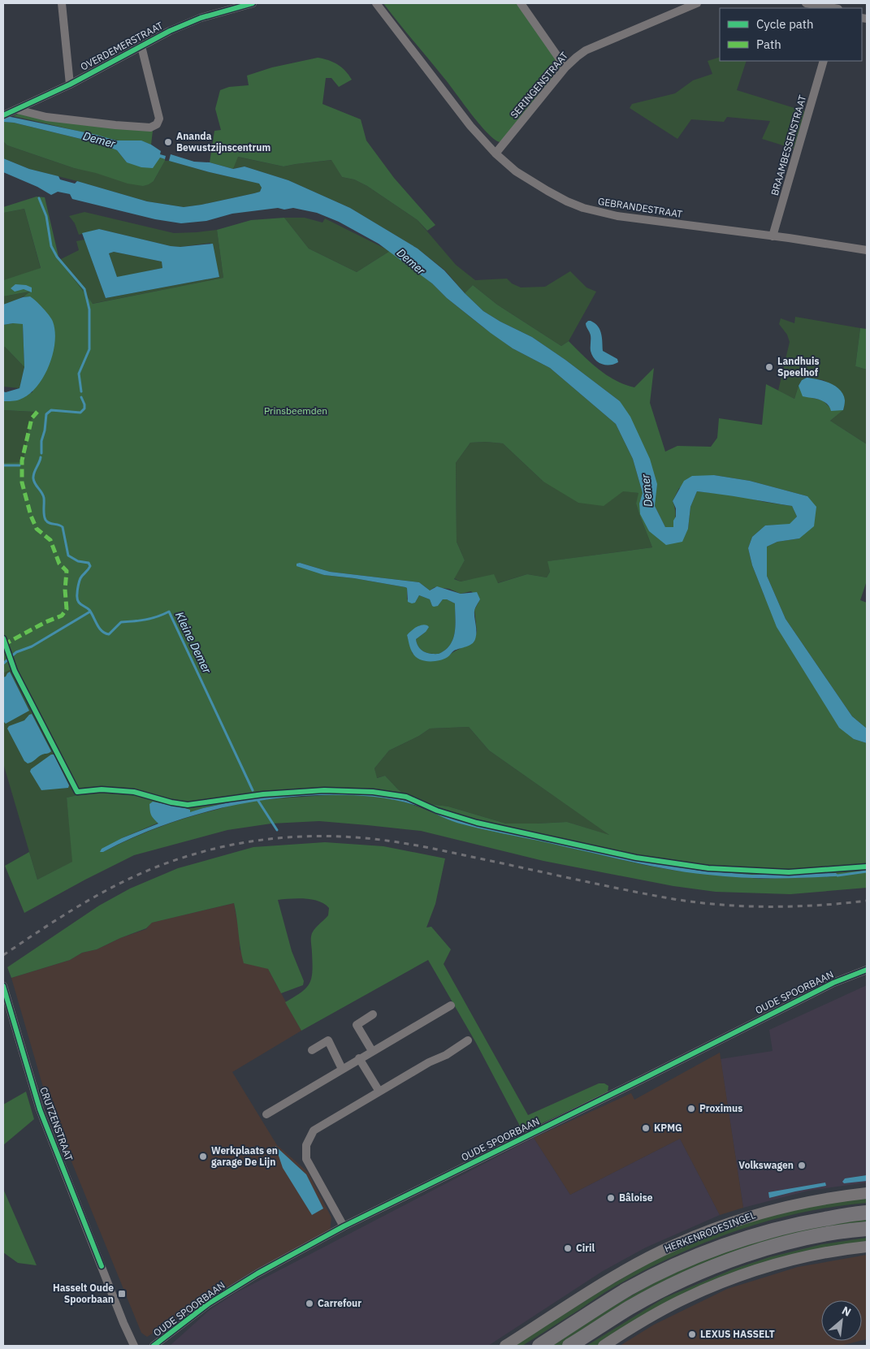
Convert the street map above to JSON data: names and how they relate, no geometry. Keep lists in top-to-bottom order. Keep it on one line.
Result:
{"streets":{"highway":["HERKENRODESINGEL"],"street":["OVERDEMERSTRAAT","SERINGENSTRAAT","BRAAMBESSENSTRAAT","GEBRANDESTRAAT","OUDE SPOORBAAN","CRUTZENSTRAAT"]},"crossings":[["SERINGENSTRAAT","GEBRANDESTRAAT"],["BRAAMBESSENSTRAAT","GEBRANDESTRAAT"]],"water":["Demer","Kleine Demer"],"parks":["Prinsbeemden"],"places":{"other":["Ananda Bewustzijnscentrum","Landhuis Speelhof","Proximus","KPMG","Werkplaats en garage De Lijn","Volkswagen","Bâloise","Ciril","Carrefour","LEXUS HASSELT"],"transit":["Hasselt Oude Spoorbaan"]},"legend":["Cycle path","Path"],"north":"top right"}
